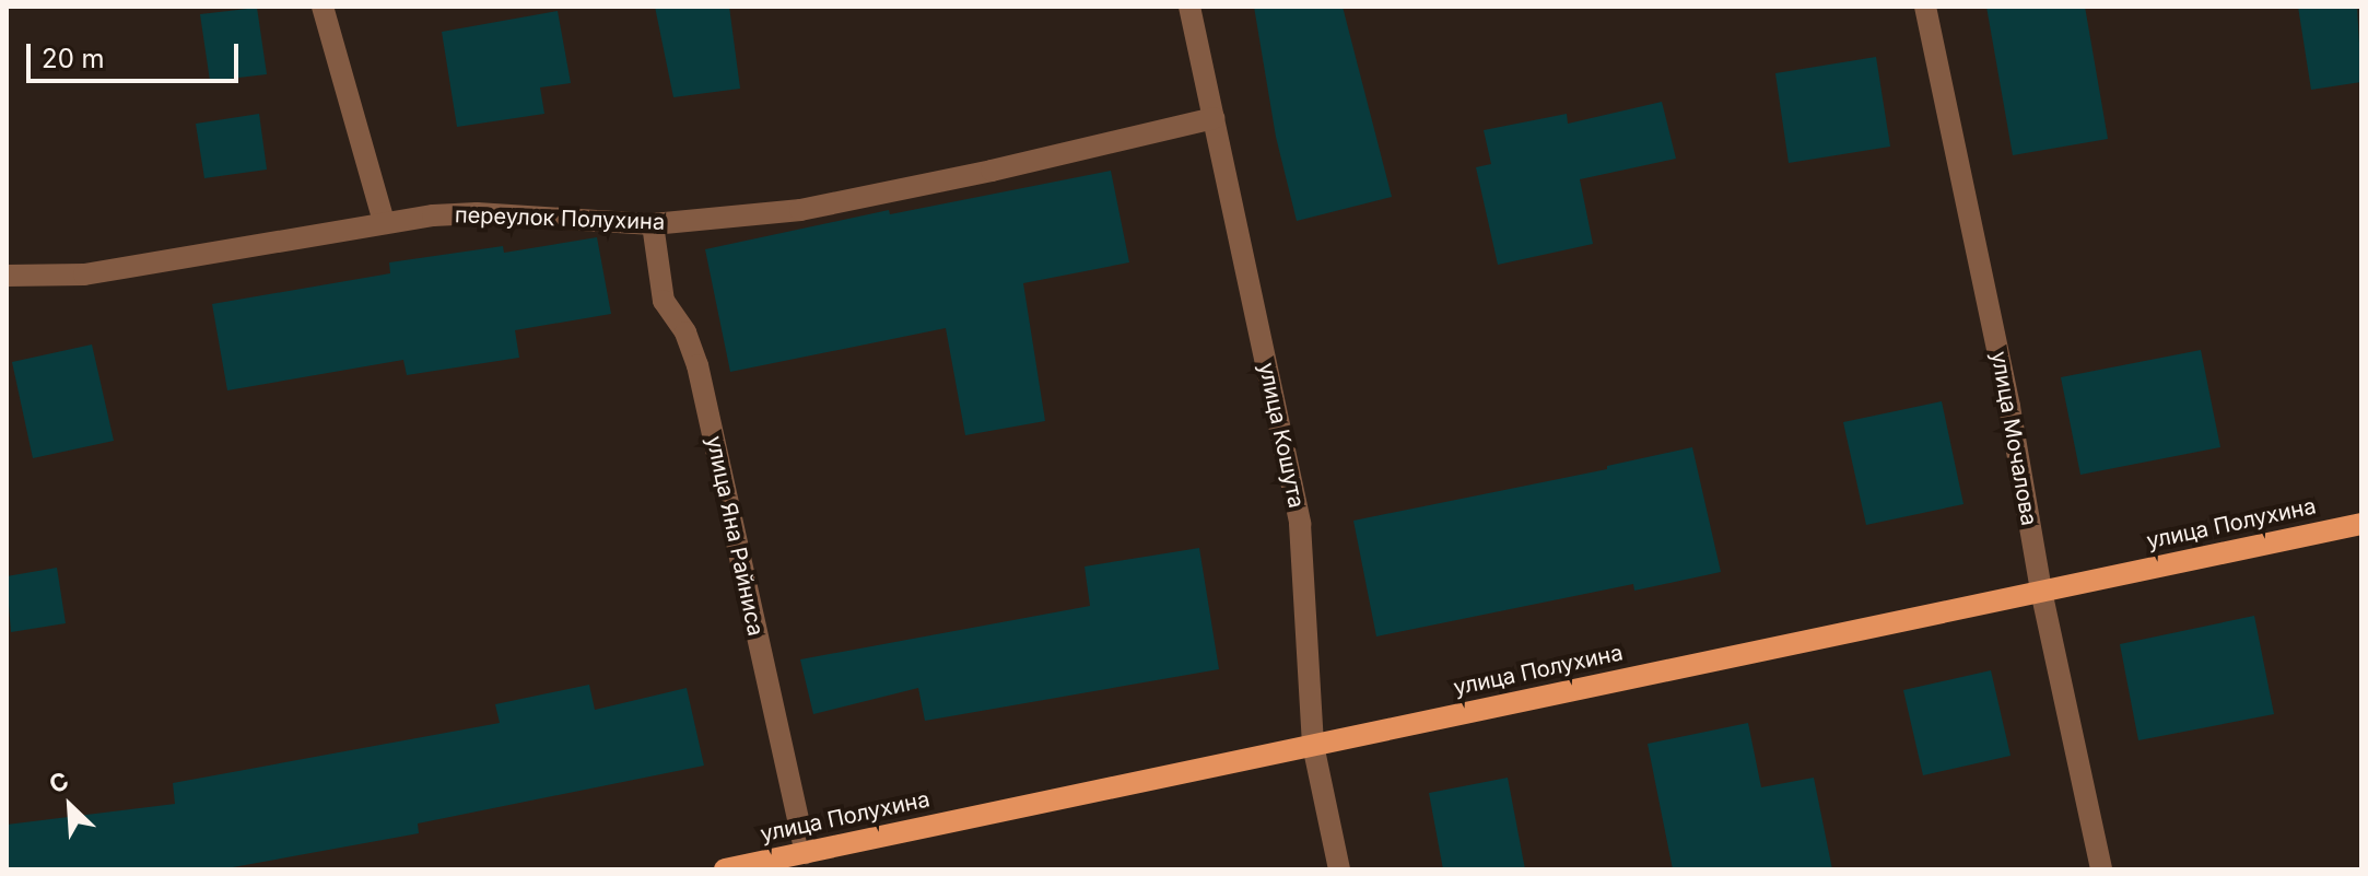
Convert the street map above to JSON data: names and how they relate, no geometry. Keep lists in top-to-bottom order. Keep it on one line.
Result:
{"streets":{"main road":["улица Полухина"],"street":["переулок Полухина","улица Кошута","улица Мочалова","улица Яна Райниса"]},"crossings":[["переулок Полухина","улица Кошута"],["переулок Полухина","улица Яна Райниса"],["улица Кошута","улица Полухина"],["улица Мочалова","улица Полухина"],["улица Полухина","улица Яна Райниса"]],"scale_bar":"20 m","north":"top left"}
